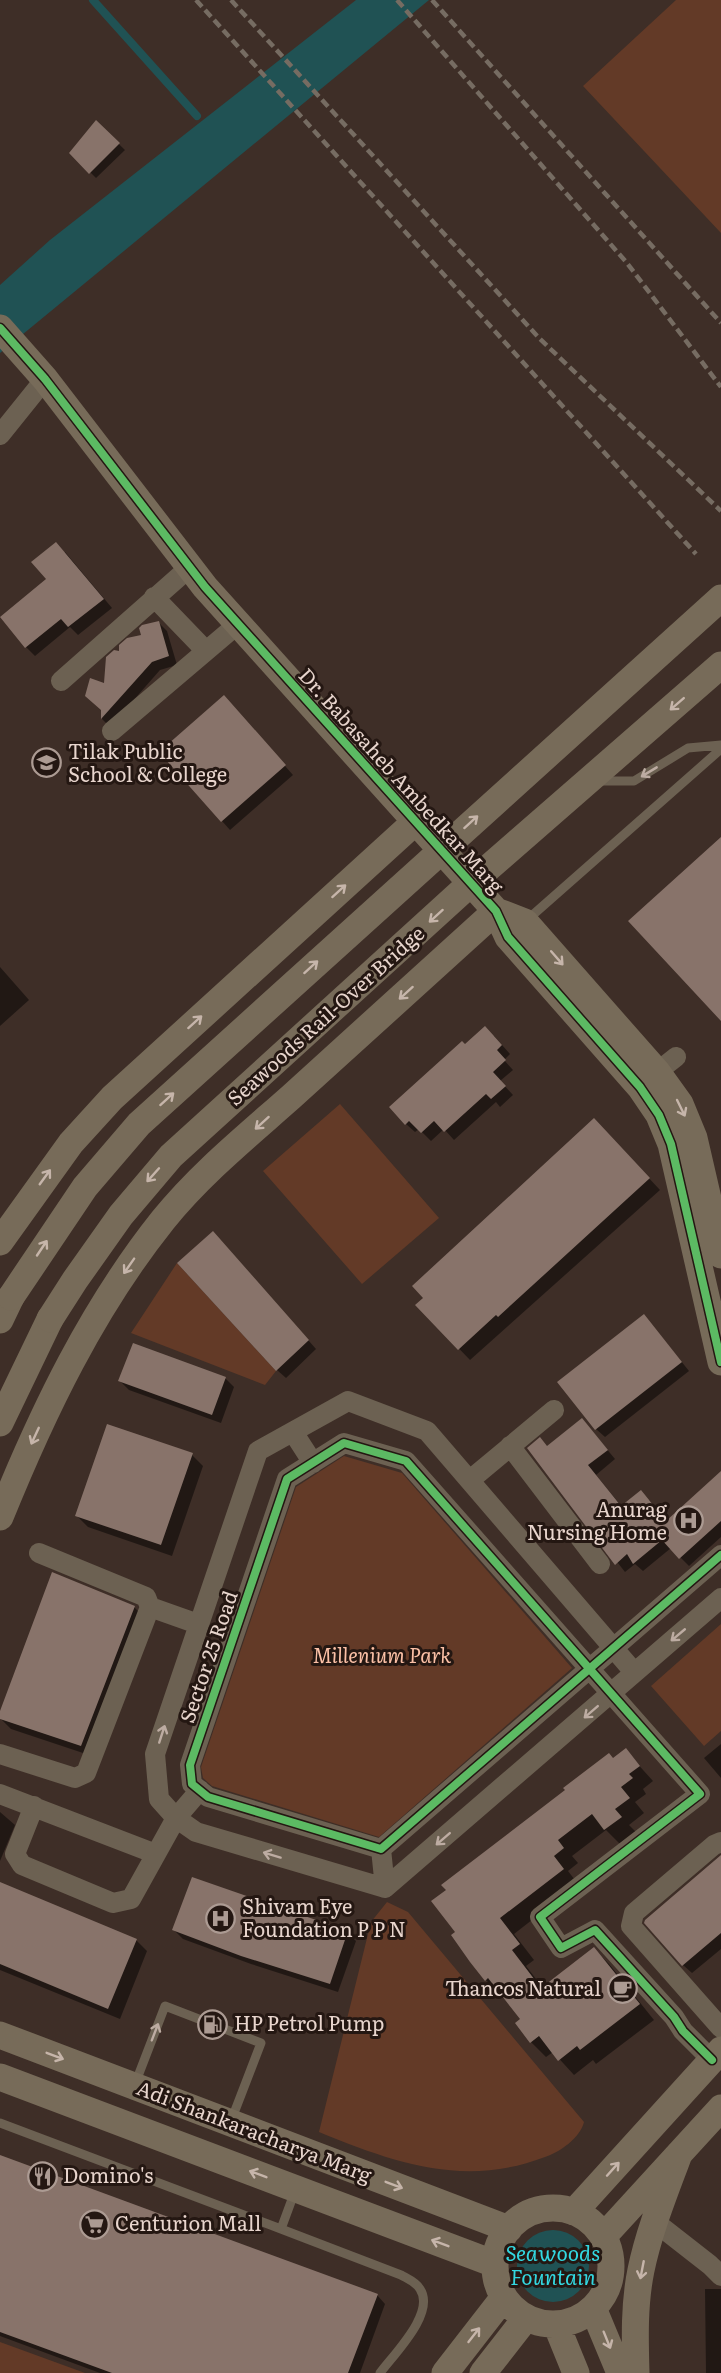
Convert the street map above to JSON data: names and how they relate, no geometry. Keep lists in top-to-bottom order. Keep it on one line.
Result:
{"streets":{"main road":["Dr. Babasaheb Ambedkar Marg","Seawoods Rail-Over Bridge","Adi Shankaracharya Marg"],"street":["Sector 25 Road"]},"water":["Seawoods Fountain"],"parks":["Millenium Park"],"places":{"school or university":["Tilak Public School & College"],"hospital":["Anurag Nursing Home","Shivam Eye Foundation P P N"],"cafe":["Thancos Natural"],"fuel station":["HP Petrol Pump"],"restaurant":["Domino's"],"supermarket":["Centurion Mall"]}}
